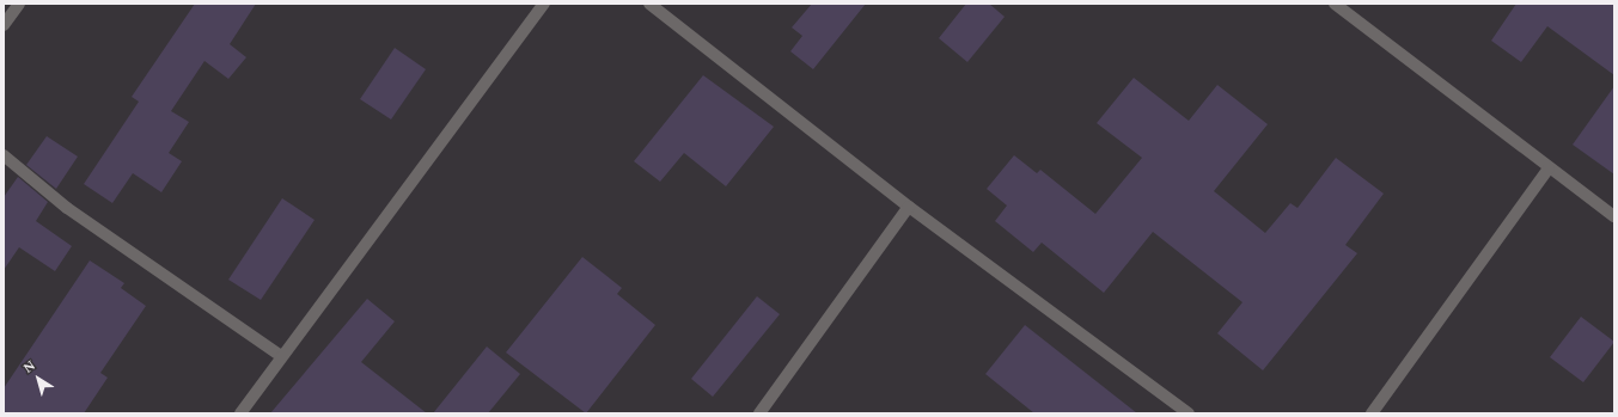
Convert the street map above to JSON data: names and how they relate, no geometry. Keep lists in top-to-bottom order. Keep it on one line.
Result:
{"north":"top left"}
